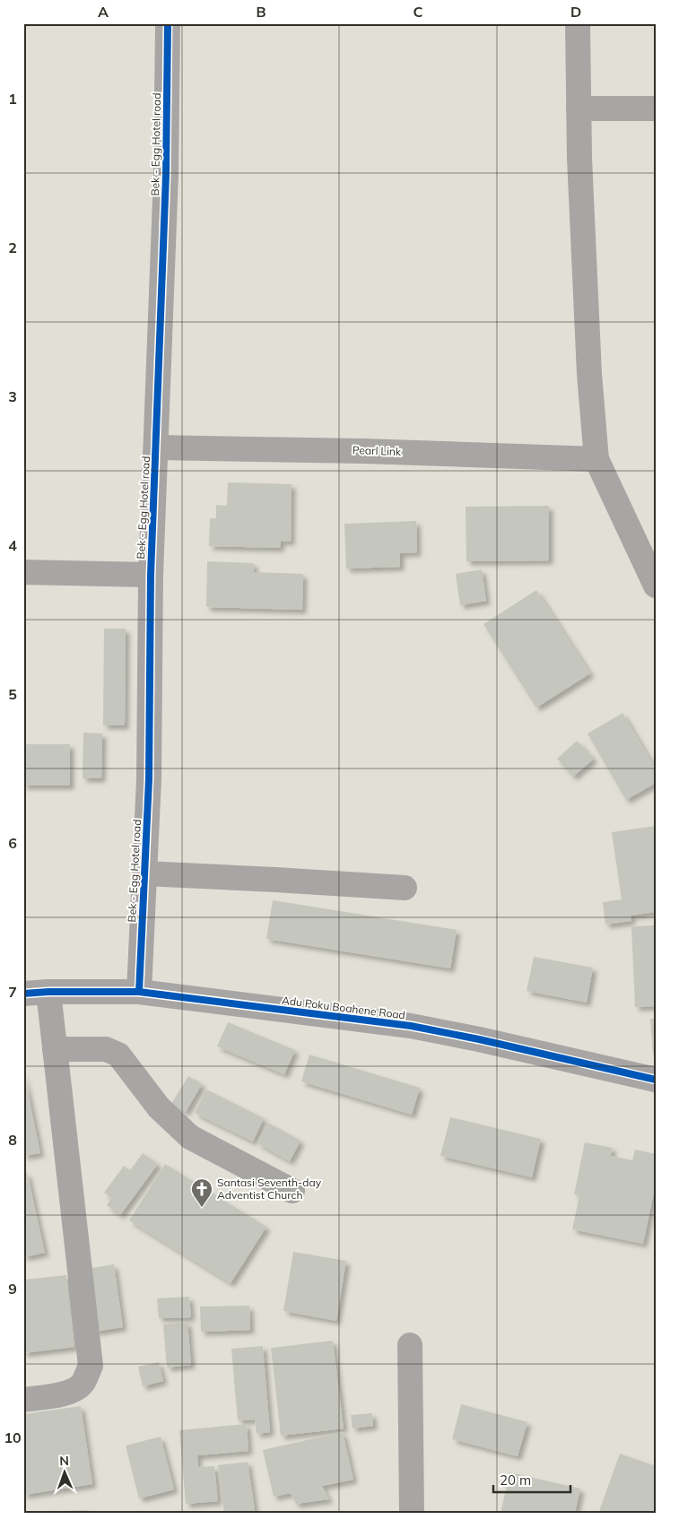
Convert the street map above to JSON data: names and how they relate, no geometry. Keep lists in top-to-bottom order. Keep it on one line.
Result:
{"streets":{"street":["Bek - Egg Hotel road","Pearl Link","Adu Poku Boahene Road"]},"crossings":[["Bek - Egg Hotel road","Pearl Link"],["Bek - Egg Hotel road","Adu Poku Boahene Road"]],"places":{"church":["Santasi Seventh-day Adventist Church"]},"scale_bar":"20 m","north":"top","grid":{"columns":["A","B","C","D"],"rows":["1","2","3","4","5","6","7","8","9","10"]}}
